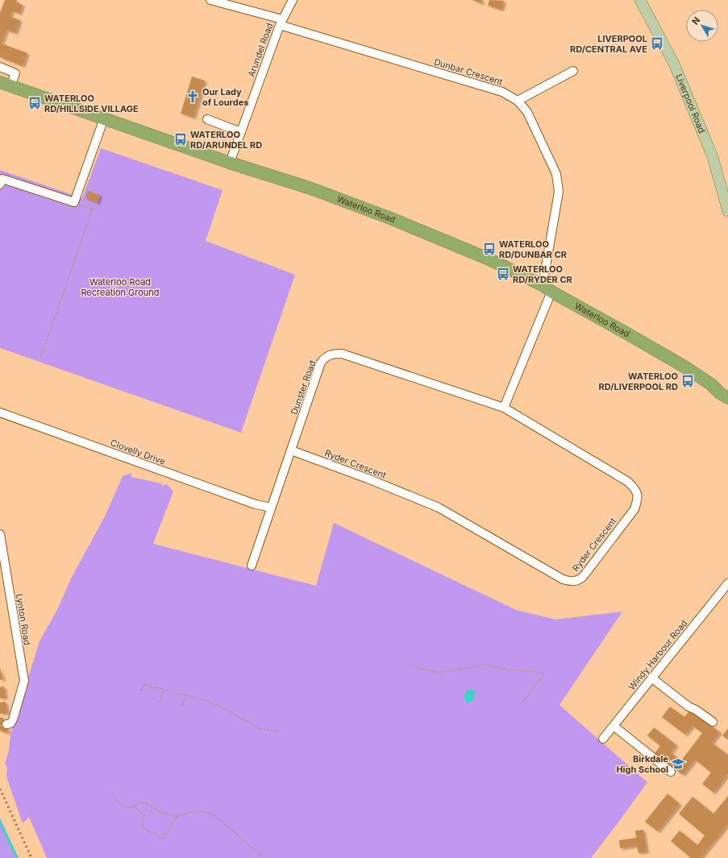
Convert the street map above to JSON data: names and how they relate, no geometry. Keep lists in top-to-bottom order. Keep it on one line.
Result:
{"streets":{"highway":["Waterloo Road"],"main road":["Liverpool Road"],"street":["Arundel Road","Dunbar Crescent","Dunster Road","Clovelly Drive","Ryder Crescent","Lynton Road","Windy Harbour Road"]},"crossings":[["Arundel Road","Dunbar Crescent"],["Arundel Road","Waterloo Road"],["Dunbar Crescent","Waterloo Road"],["Dunster Road","Clovelly Drive"],["Dunster Road","Ryder Crescent"]],"parks":["Waterloo Road Recreation Ground"],"places":{"bus stop":["LIVERPOOL RD/CENTRAL AVE","WATERLOO RD/HILLSIDE VILLAGE","WATERLOO RD/ARUNDEL RD","WATERLOO RD/DUNBAR CR","WATERLOO RD/RYDER CR","WATERLOO RD/LIVERPOOL RD"],"church":["Our Lady of Lourdes"],"school or university":["Birkdale High School"]},"north":"top left"}
